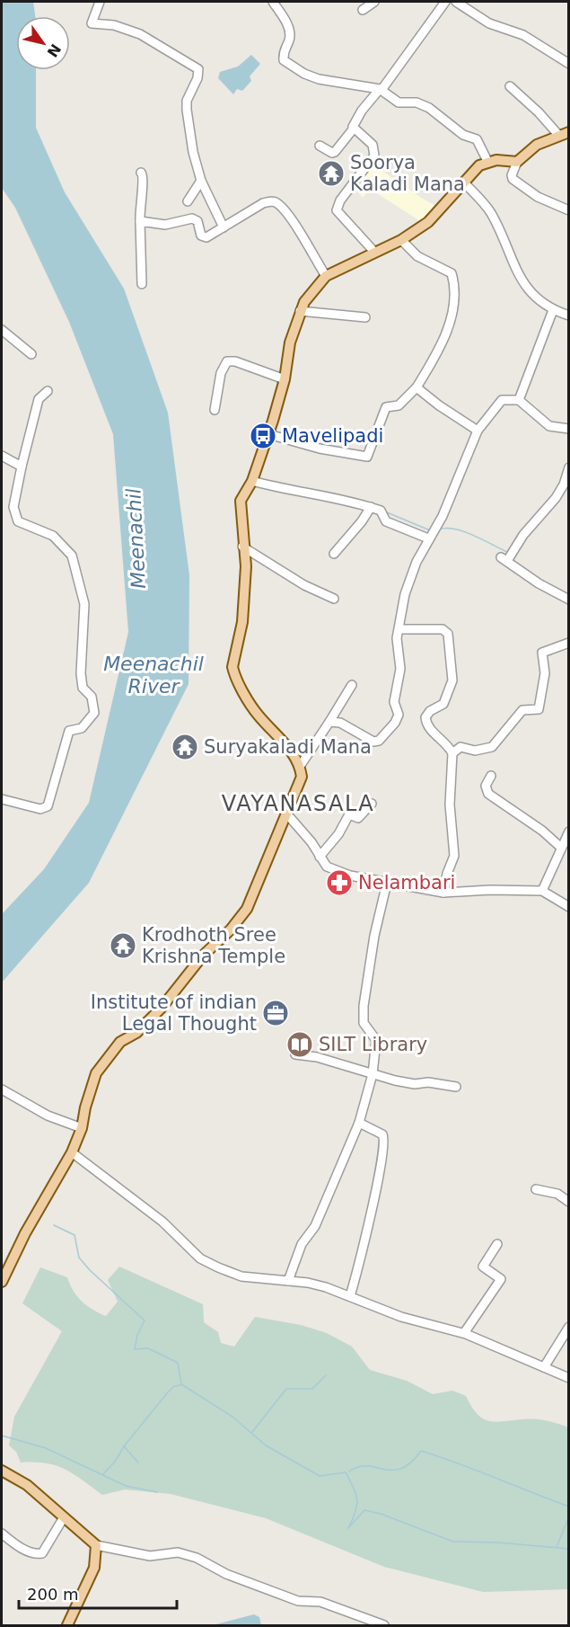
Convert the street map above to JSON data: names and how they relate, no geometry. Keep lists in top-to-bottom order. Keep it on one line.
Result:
{"districts":["VAYANASALA"],"water":["Meenachil","Meenachil River"],"places":{"temple":["Soorya Kaladi Mana","Suryakaladi Mana","Krodhoth Sree Krishna Temple"],"bus stop":["Mavelipadi"],"pharmacy":["Nelambari"],"office":["Institute of indian Legal Thought"],"library":["SILT Library"]},"scale_bar":"200 m","north":"bottom right"}
